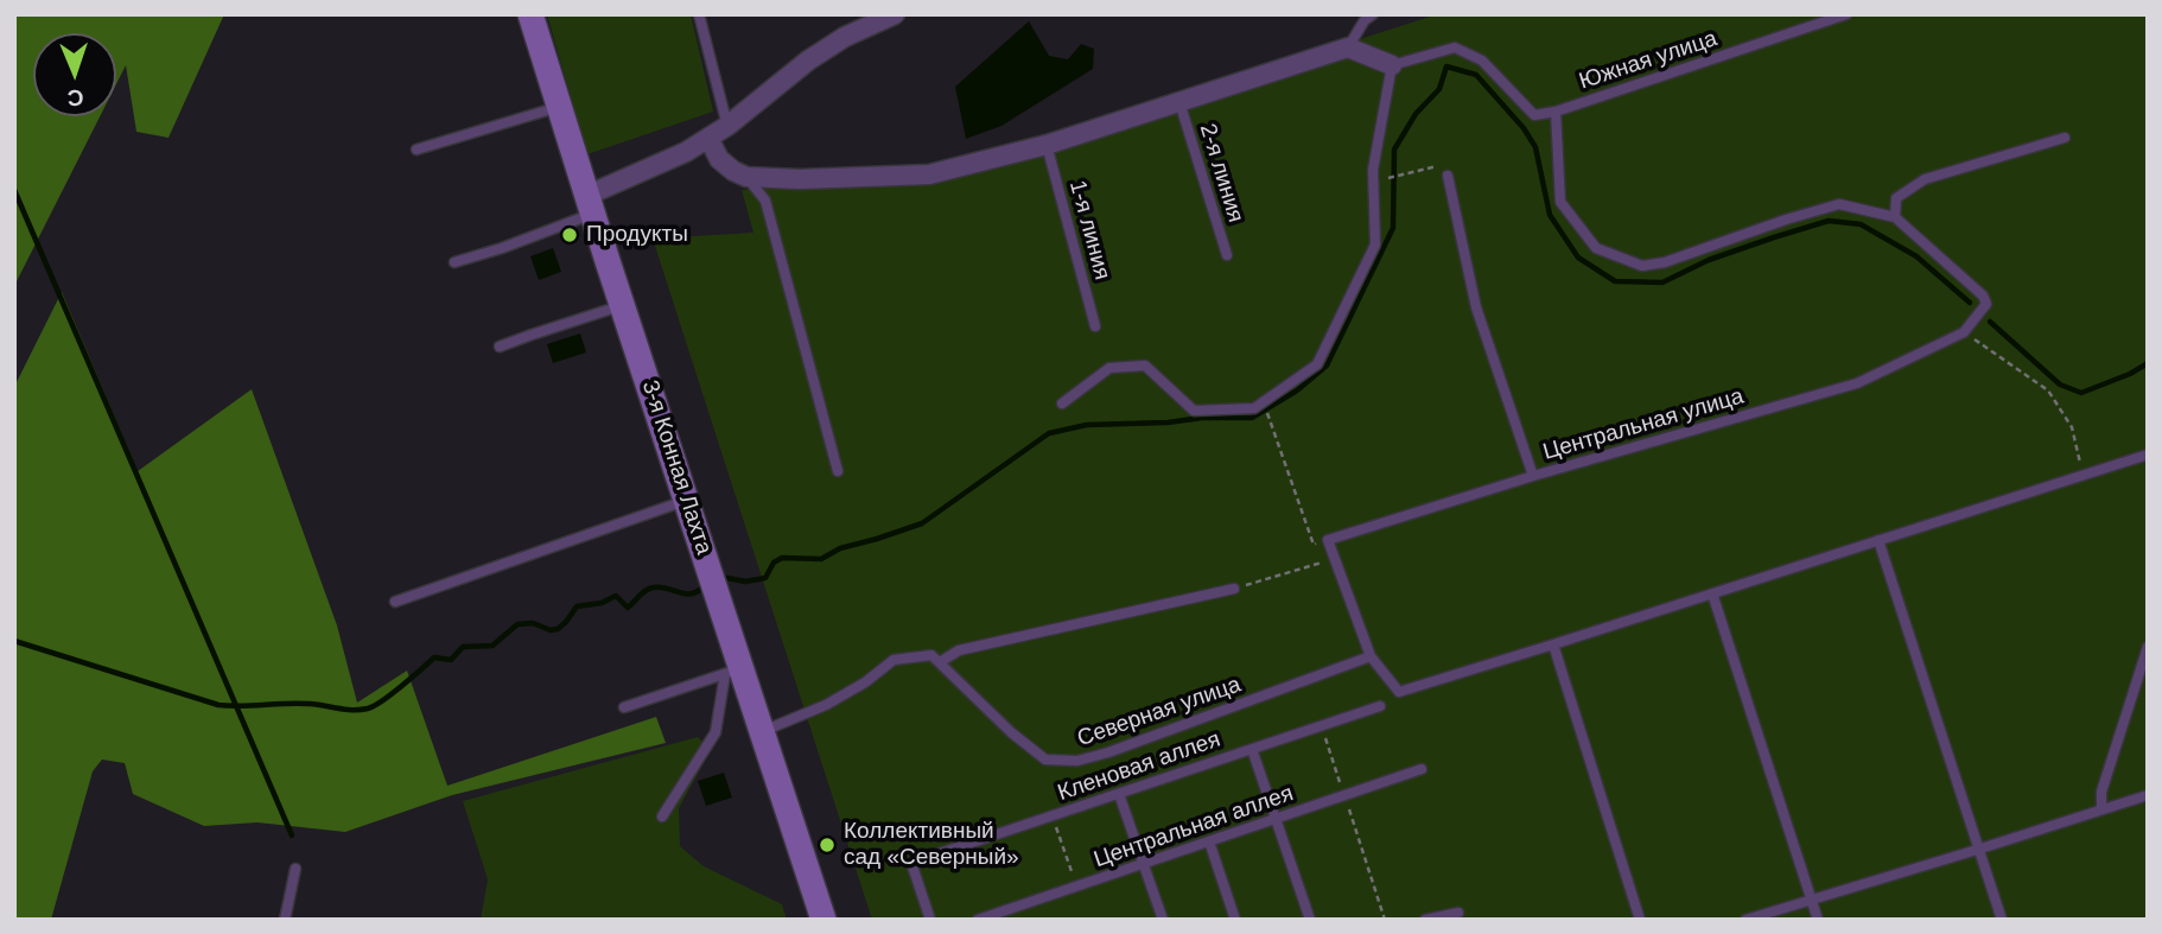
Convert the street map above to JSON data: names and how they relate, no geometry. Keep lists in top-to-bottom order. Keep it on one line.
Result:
{"streets":{"main road":["3-я Конная Лахта"],"lane":["Южная улица","2-я линия","1-я линия","Центральная улица","Северная улица","Кленовая аллея","Центральная аллея"]},"places":["Продукты","Коллективный сад «Северный»"],"north":"bottom"}
